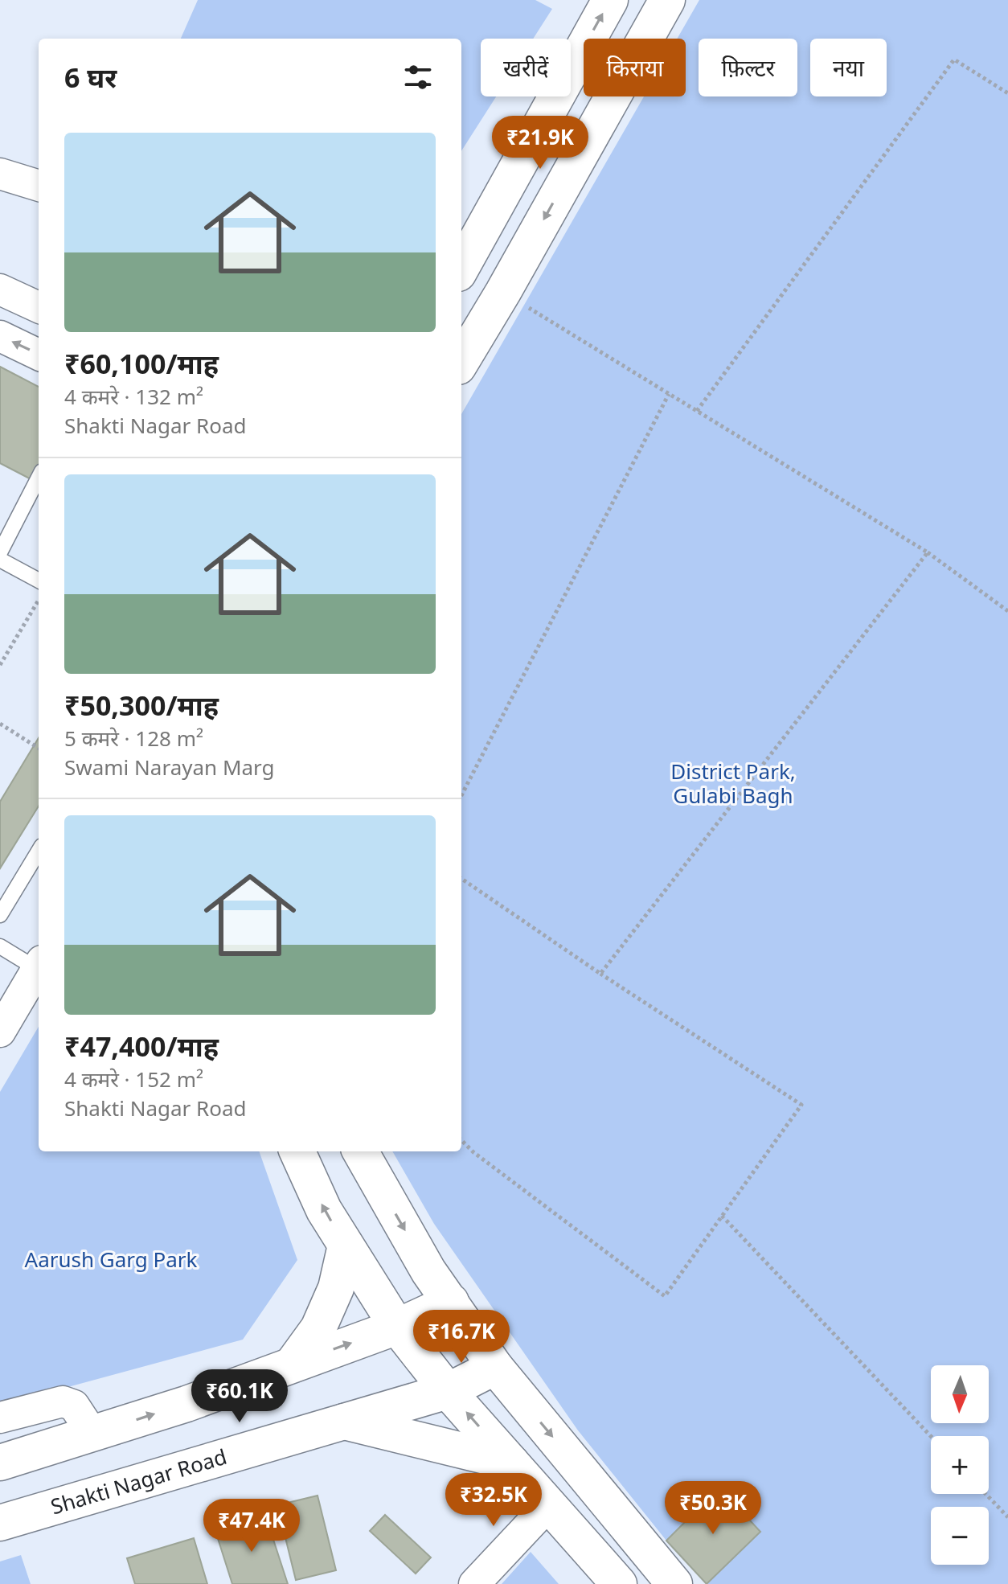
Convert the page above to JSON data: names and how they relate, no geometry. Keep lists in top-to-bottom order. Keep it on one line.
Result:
{"streets":{"main road":["Shakti Nagar Road"]},"parks":["District Park, Gulabi Bagh","Aarush Garg Park"],"north":"bottom","page":{"chip":["खरीदें","किराया","फ़िल्टर","नया"],"heading":"6 घर","price":["₹21.9K","₹16.7K","₹60.1K","₹32.5K","₹50.3K","₹47.4K"],"list":[{"name":"₹60,100/माह","note":"4 कमरे · 132 m² · Shakti Nagar Road"},{"name":"₹50,300/माह","note":"5 कमरे · 128 m² · Swami Narayan Marg"},{"name":"₹47,400/माह","note":"4 कमरे · 152 m² · Shakti Nagar Road"}],"map_buttons":["+","−"]}}
